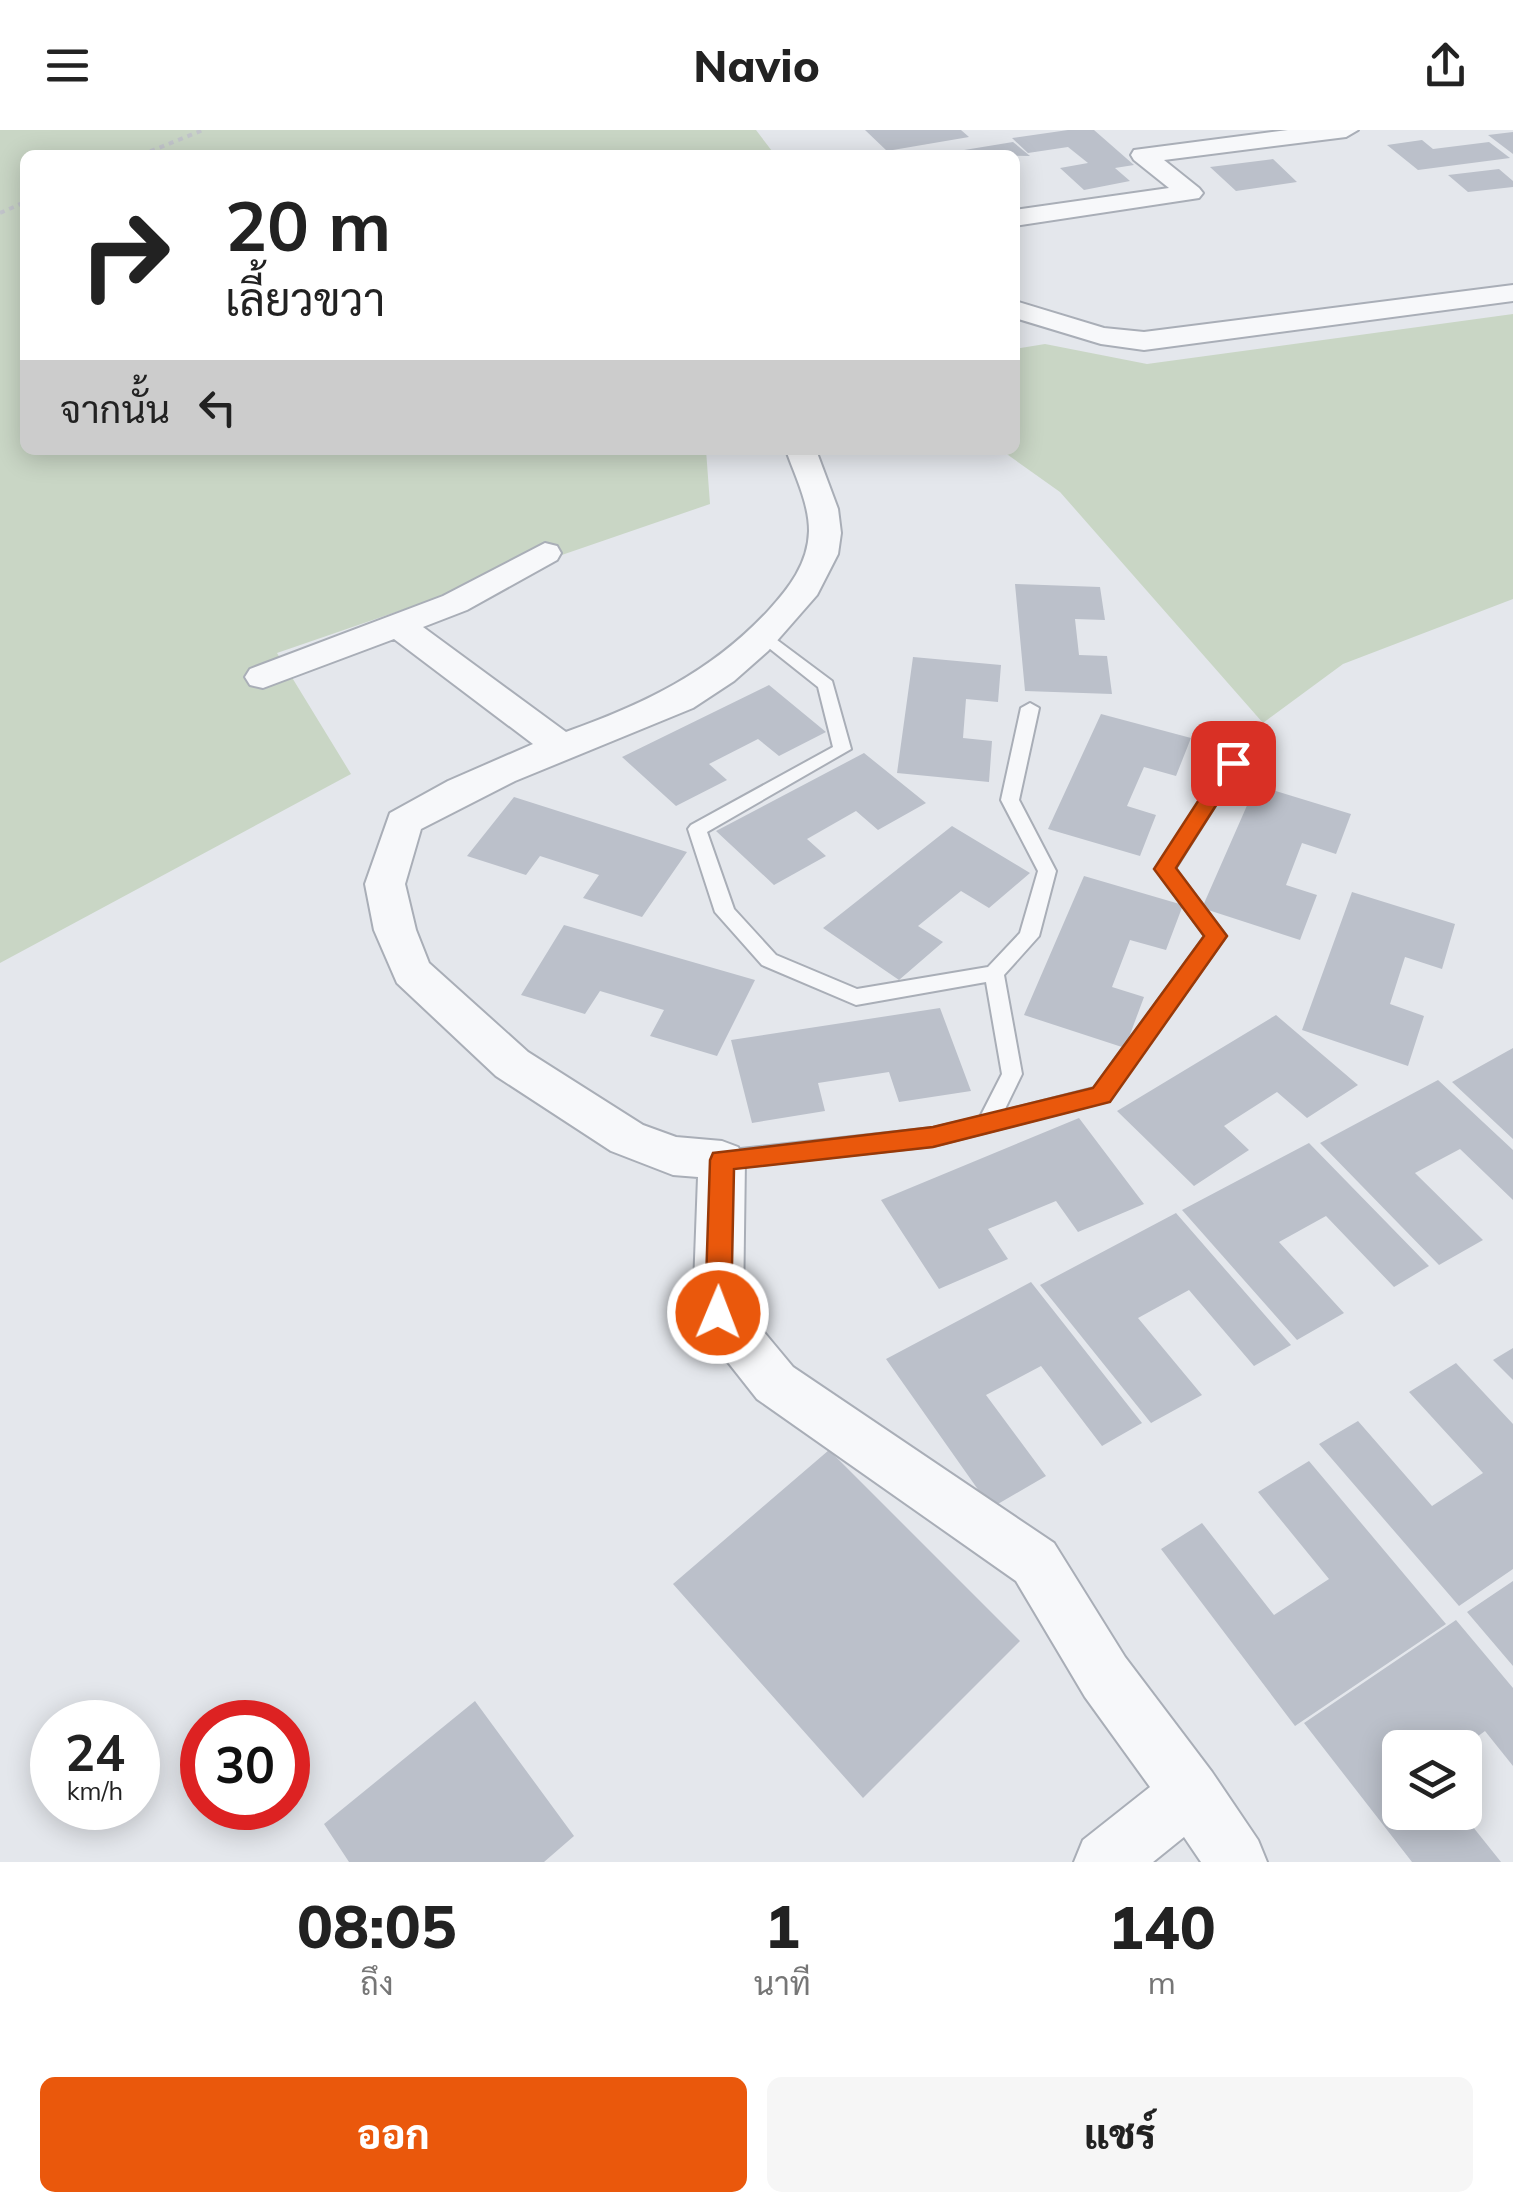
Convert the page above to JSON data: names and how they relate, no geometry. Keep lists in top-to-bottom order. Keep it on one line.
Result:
{"page":{"header":"Navio","turn":["20 m","เลี้ยวขวา"],"then":"จากนั้น","speed":"24 km/h","limit":"30","eta":["08:05","ถึง","1","นาที","140","m"],"buttons":["ออก","แชร์"]}}
